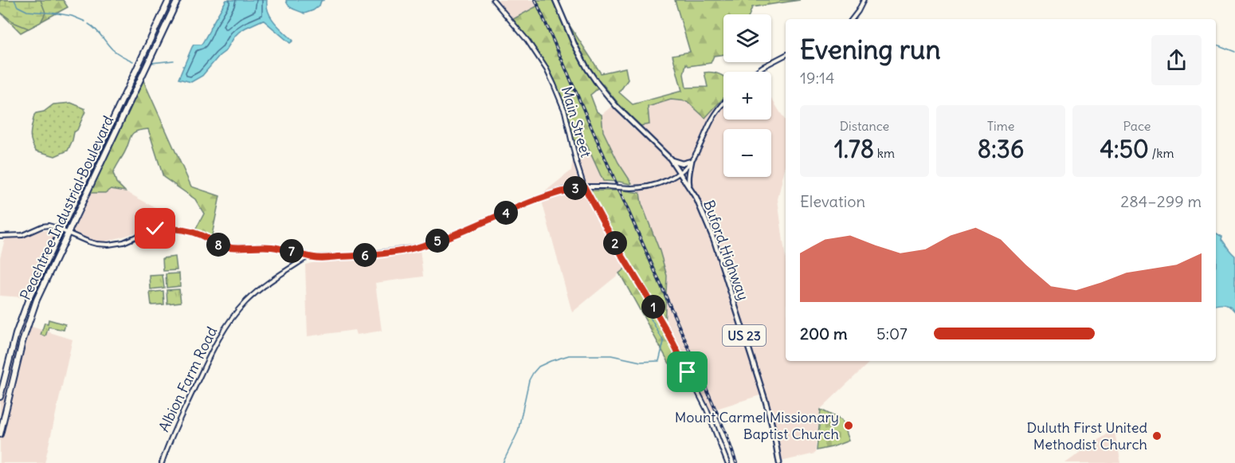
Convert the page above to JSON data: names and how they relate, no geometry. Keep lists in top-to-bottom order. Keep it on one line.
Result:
{"streets":{"highway":["Peachtree Industrial Boulevard"],"main road":["Buford Highway","US 23"],"street":["Main Street","Albion Farm Road"]},"places":["Mount Carmel Missionary Baptist Church","Duluth First United Methodist Church"],"page":{"map_buttons":["+","−"],"heading":["Evening run","19:14"],"stats":[["Distance","1.78 km"],["Time","8:36"],["Pace","4:50 /km"]],"pins":["3","4","5","2","8","7","6","1"],"chart":["Elevation","284–299 m"],"list":[{"name":"200 m","note":"5:07"}]}}
